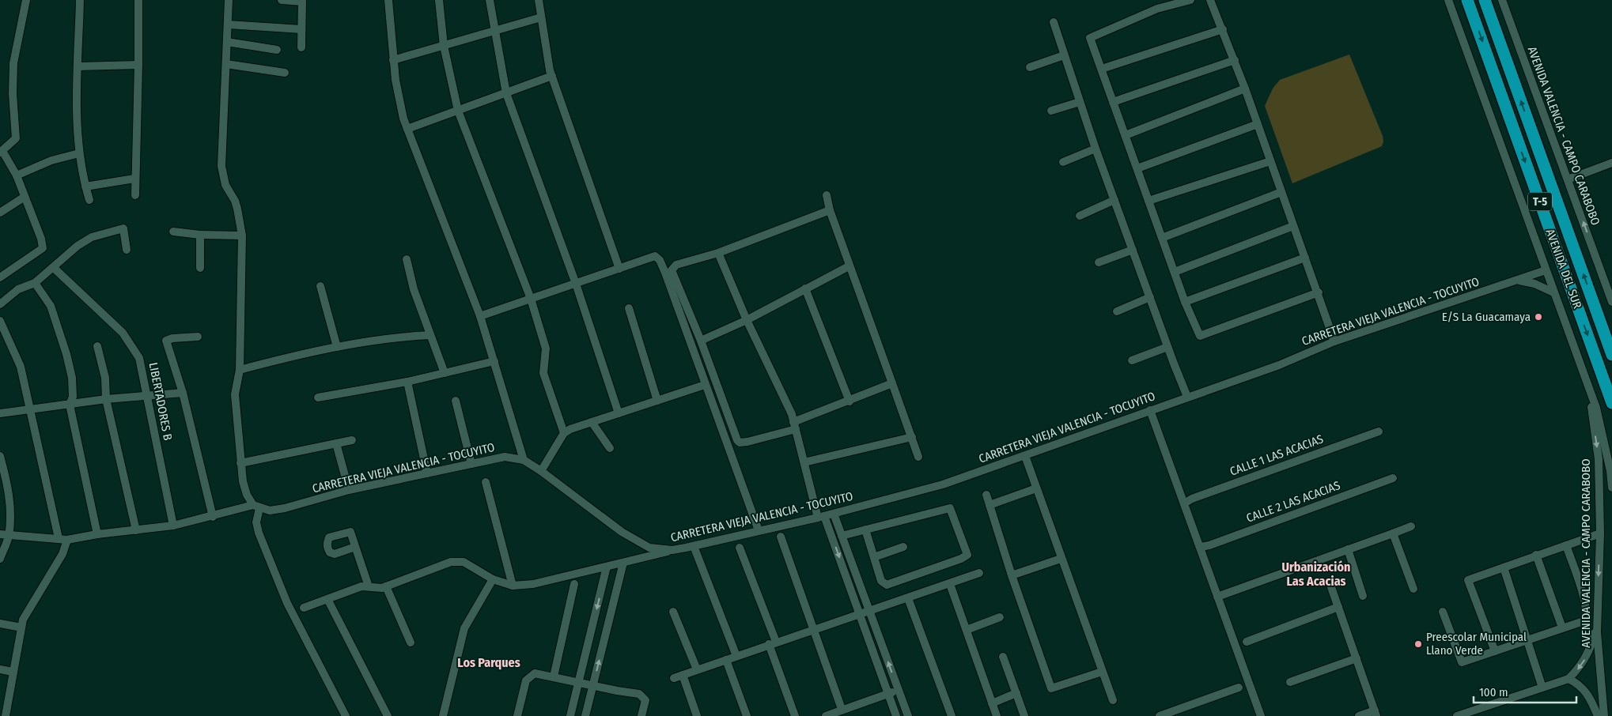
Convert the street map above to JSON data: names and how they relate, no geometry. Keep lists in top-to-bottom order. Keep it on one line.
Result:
{"streets":{"highway":["T-5","AVENIDA DEL SUR"],"street":["AVENIDA VALENCIA - CAMPO CARABOBO","CARRETERA VIEJA VALENCIA - TOCUYITO","LIBERTADORES B","CALLE 1 LAS ACACIAS","CALLE 2 LAS ACACIAS"]},"crossings":[["AVENIDA VALENCIA - CAMPO CARABOBO","CARRETERA VIEJA VALENCIA - TOCUYITO"],["CARRETERA VIEJA VALENCIA - TOCUYITO","LIBERTADORES B"]],"districts":["Urbanización Las Acacias","Los Parques"],"places":["E/S La Guacamaya","Preescolar Municipal Llano Verde"],"scale_bar":"100 m"}
